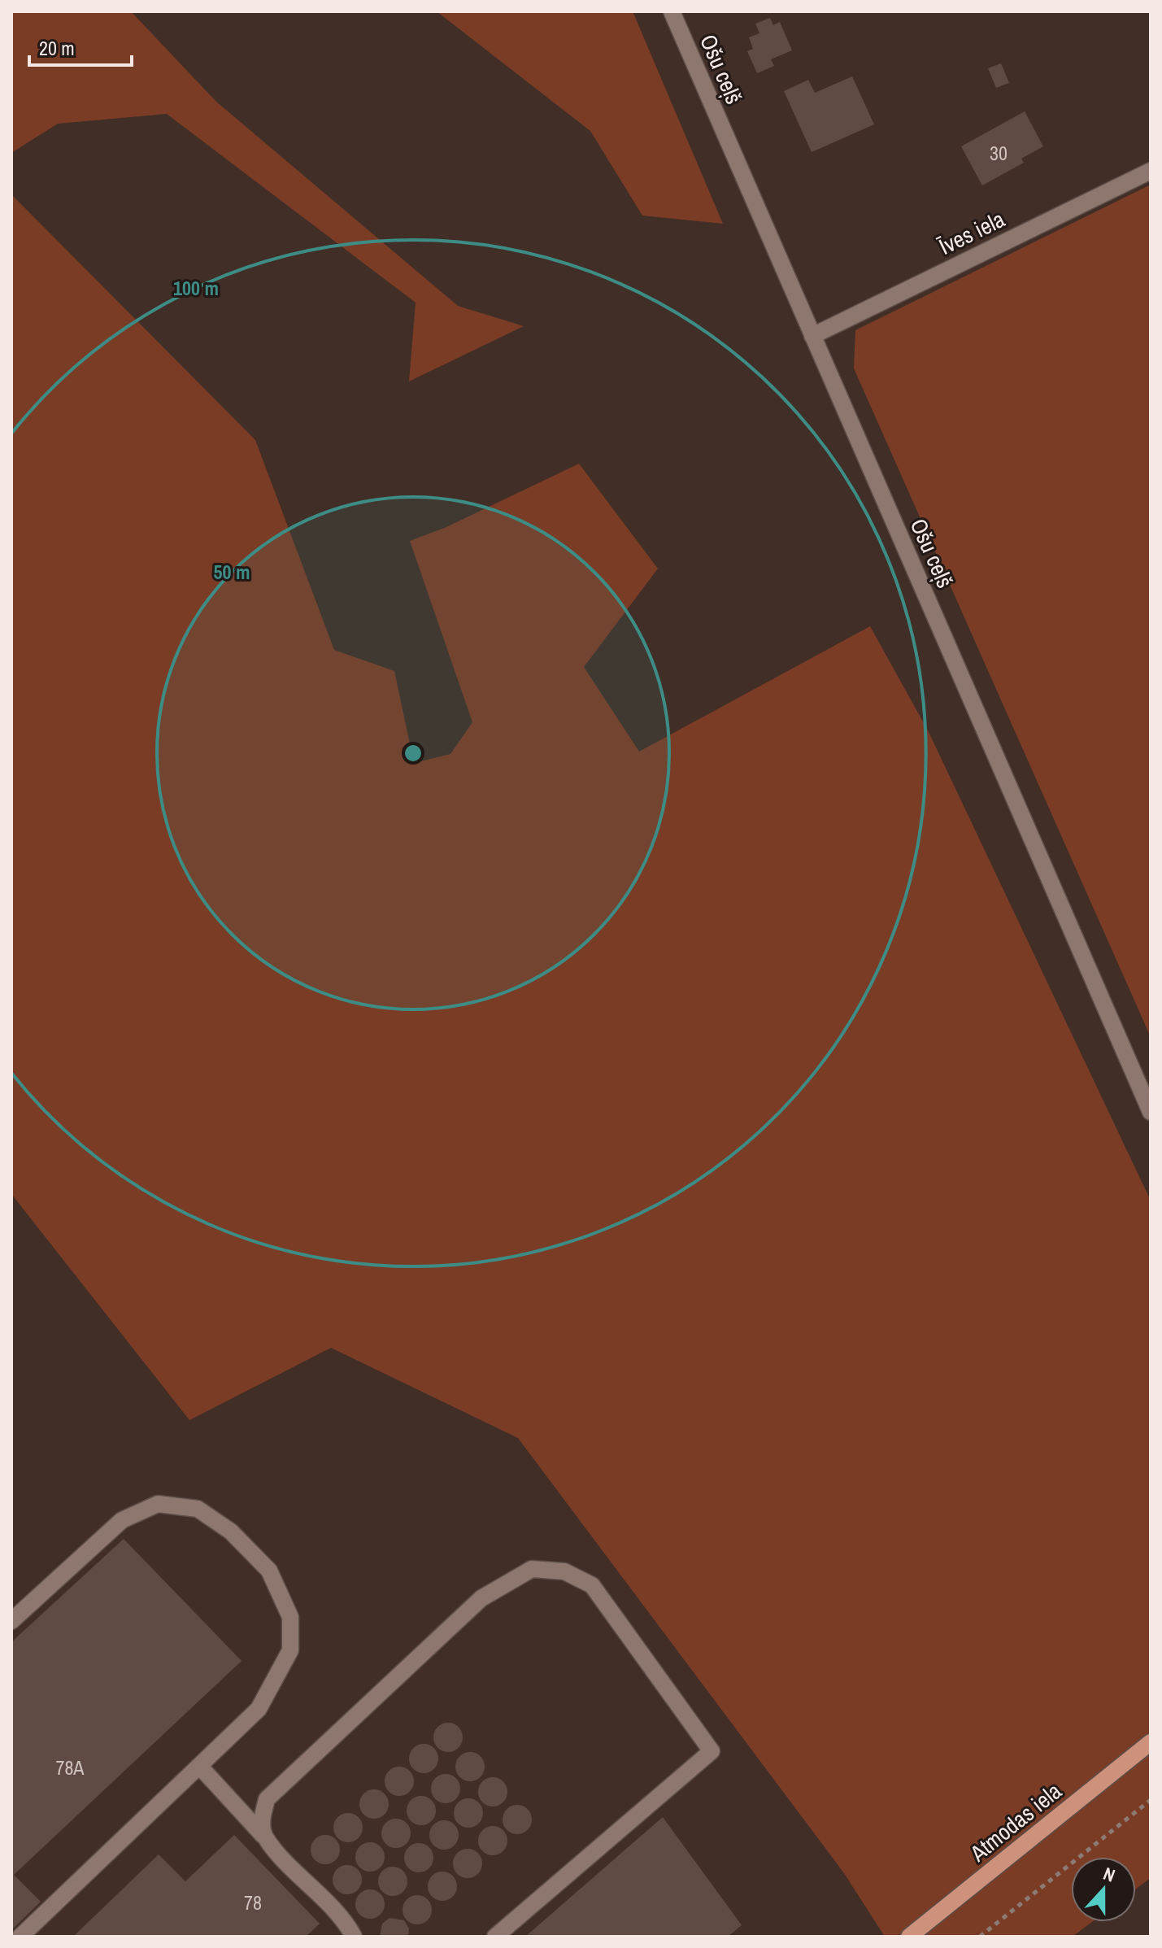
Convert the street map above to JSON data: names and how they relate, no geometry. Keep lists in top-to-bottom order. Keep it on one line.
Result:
{"streets":{"main road":["Atmodas iela"],"street":["Ošu ceļš","Īves iela"]},"crossings":[["Ošu ceļš","Īves iela"]],"house_numbers":["30","78A","78"],"scale_bar":"20 m","north":"top","rings":["100 m","50 m"]}
